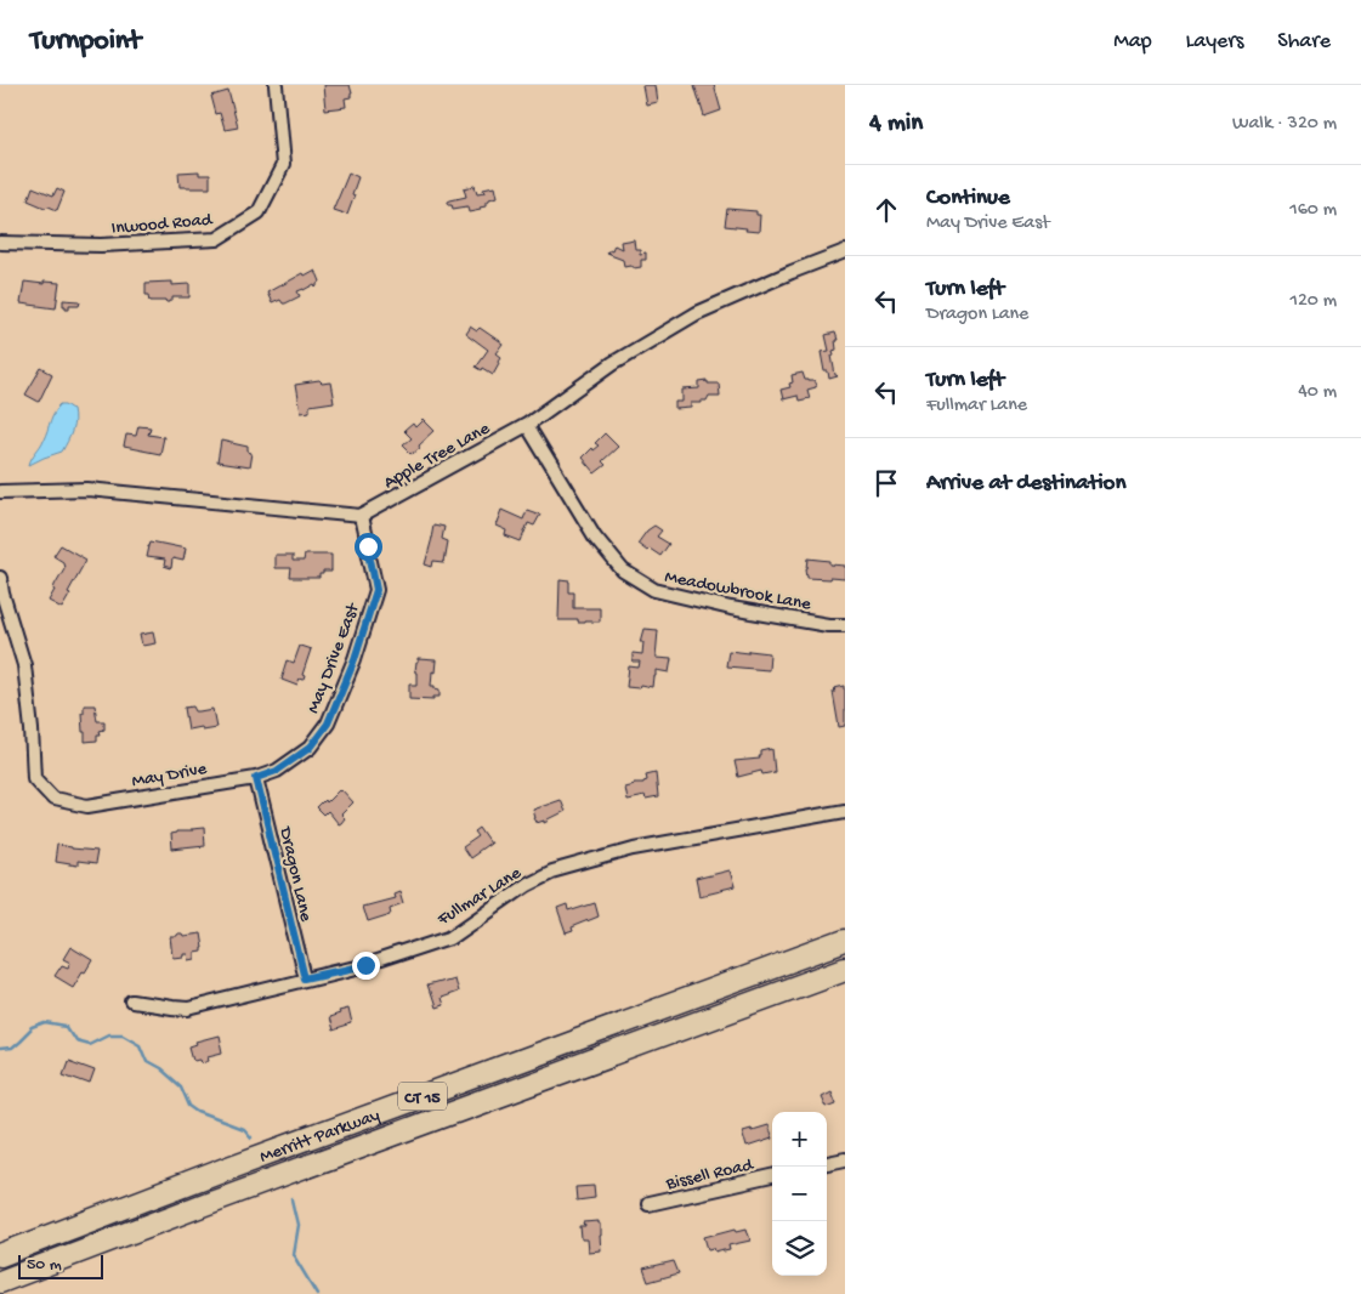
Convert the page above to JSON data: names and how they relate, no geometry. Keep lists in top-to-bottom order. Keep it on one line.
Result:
{"streets":{"highway":["CT 15","Merritt Parkway"],"street":["Inwood Road","Apple Tree Lane","Meadowbrook Lane","May Drive East","May Drive","Dragon Lane","Fullmar Lane","Bissell Road"]},"crossings":[["Apple Tree Lane","Meadowbrook Lane"],["Apple Tree Lane","May Drive East"],["May Drive East","May Drive"],["May Drive East","Dragon Lane"],["May Drive","Dragon Lane"],["Dragon Lane","Fullmar Lane"]],"scale_bar":"50 m","page":{"header":"Turnpoint","nav":["Map","Layers","Share"],"heading":["4 min","Walk · 320 m"],"list":[["Continue","May Drive East","160 m"],["Turn left","Dragon Lane","120 m"],["Turn left","Fullmar Lane","40 m"],"Arrive at destination"],"map_buttons":["+","−"],"scale":"50 m"}}
